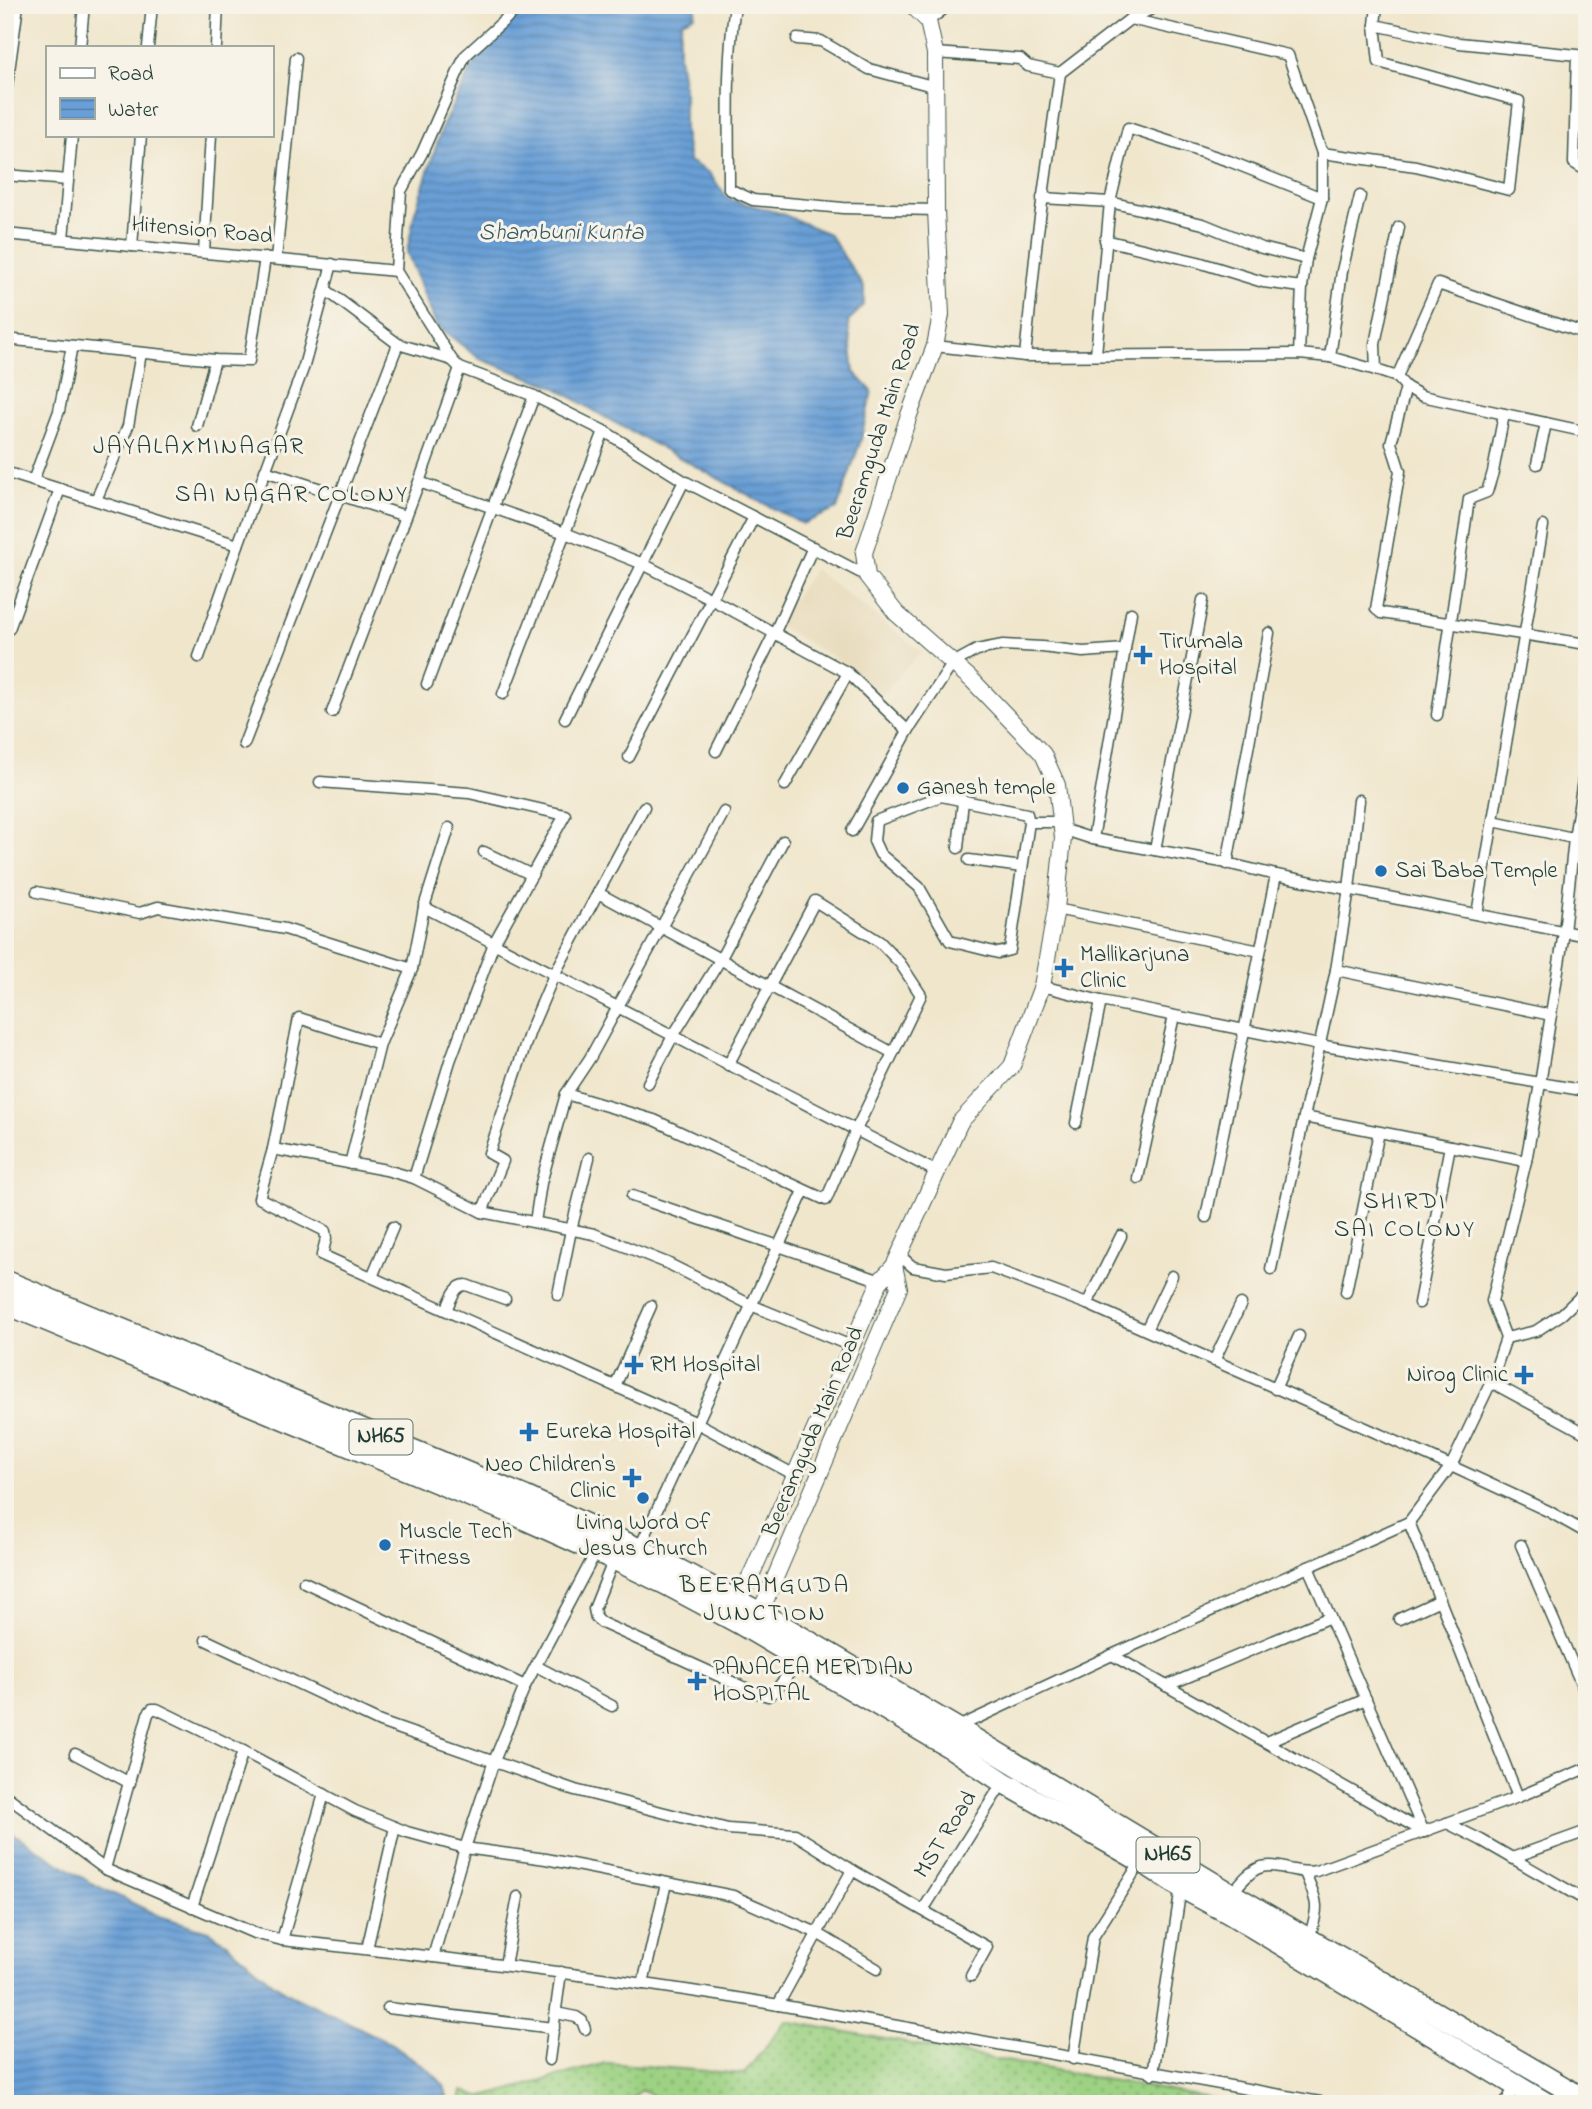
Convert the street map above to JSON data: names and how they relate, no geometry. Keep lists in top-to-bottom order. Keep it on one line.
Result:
{"streets":{"highway":["NH65"],"main road":["Beeramguda Main Road"],"street":["Hitension Road","MST Road"]},"crossings":[["Beeramguda Main Road","NH65"],["NH65","MST Road"]],"districts":["JAYALAXMINAGAR","SAI NAGAR COLONY","SHIRDI SAI COLONY","BEERAMGUDA JUNCTION"],"water":["Shambuni Kunta"],"places":{"health":["Tirumala Hospital","Mallikarjuna Clinic","RM Hospital","Nirog Clinic","Eureka Hospital","Neo Children's Clinic","PANACEA MERIDIAN HOSPITAL"],"other":["Ganesh temple","Sai Baba Temple","Living Word Of Jesus Church","Muscle Tech Fitness"]},"legend":["Road","Water"]}
